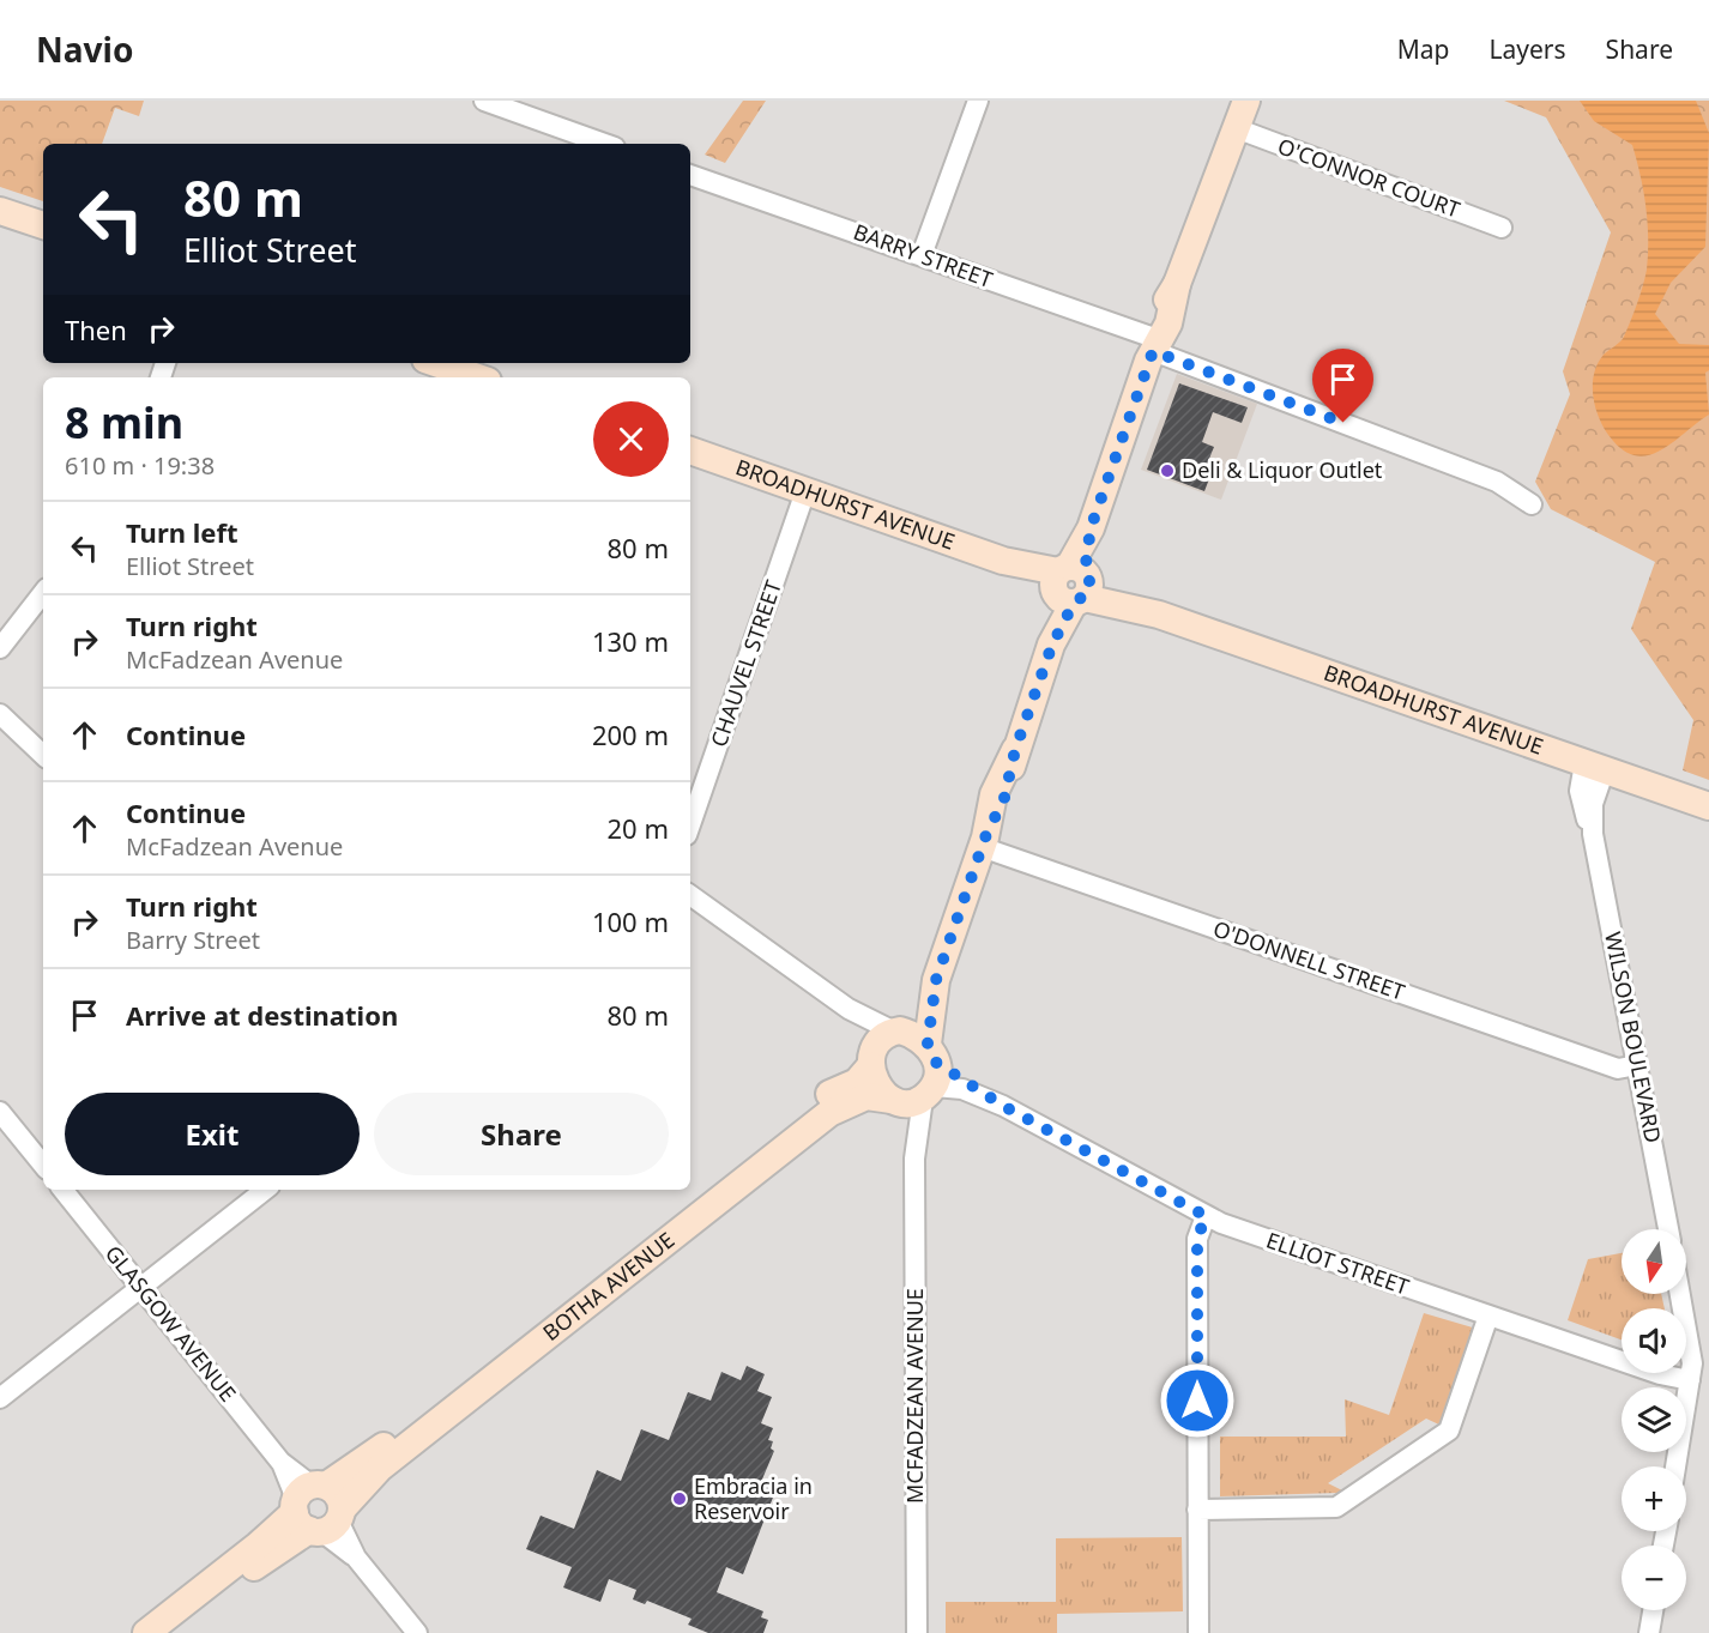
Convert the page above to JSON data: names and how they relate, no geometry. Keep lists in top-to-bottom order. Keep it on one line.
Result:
{"streets":{"street":["O'CONNOR COURT","BARRY STREET","BROADHURST AVENUE","CHAUVEL STREET","O'DONNELL STREET","WILSON BOULEVARD","ELLIOT STREET","BOTHA AVENUE","GLASGOW AVENUE","MCFADZEAN AVENUE"]},"crossings":[["O'CONNOR COURT","MCFADZEAN AVENUE"],["BARRY STREET","MCFADZEAN AVENUE"],["BROADHURST AVENUE","CHAUVEL STREET"],["BROADHURST AVENUE","WILSON BOULEVARD"],["BROADHURST AVENUE","MCFADZEAN AVENUE"],["O'DONNELL STREET","WILSON BOULEVARD"],["O'DONNELL STREET","MCFADZEAN AVENUE"],["ELLIOT STREET","BOTHA AVENUE"],["ELLIOT STREET","MCFADZEAN AVENUE"],["BOTHA AVENUE","GLASGOW AVENUE"],["BOTHA AVENUE","MCFADZEAN AVENUE"]],"places":["Deli & Liquor Outlet","Embracia in Reservoir"],"north":"bottom","page":{"header":"Navio","nav":["Map","Layers","Share"],"turn":["80 m","Elliot Street"],"then":"Then","heading":["8 min","610 m · 19:38"],"list":[{"name":"Turn left","note":"Elliot Street","value":"80 m"},{"name":"Turn right","note":"McFadzean Avenue","value":"130 m"},{"name":"Continue","value":"200 m"},{"name":"Continue","note":"McFadzean Avenue","value":"20 m"},{"name":"Turn right","note":"Barry Street","value":"100 m"},{"name":"Arrive at destination","value":"80 m"}],"buttons":["Exit","Share"],"map_buttons":["+","−"]}}
